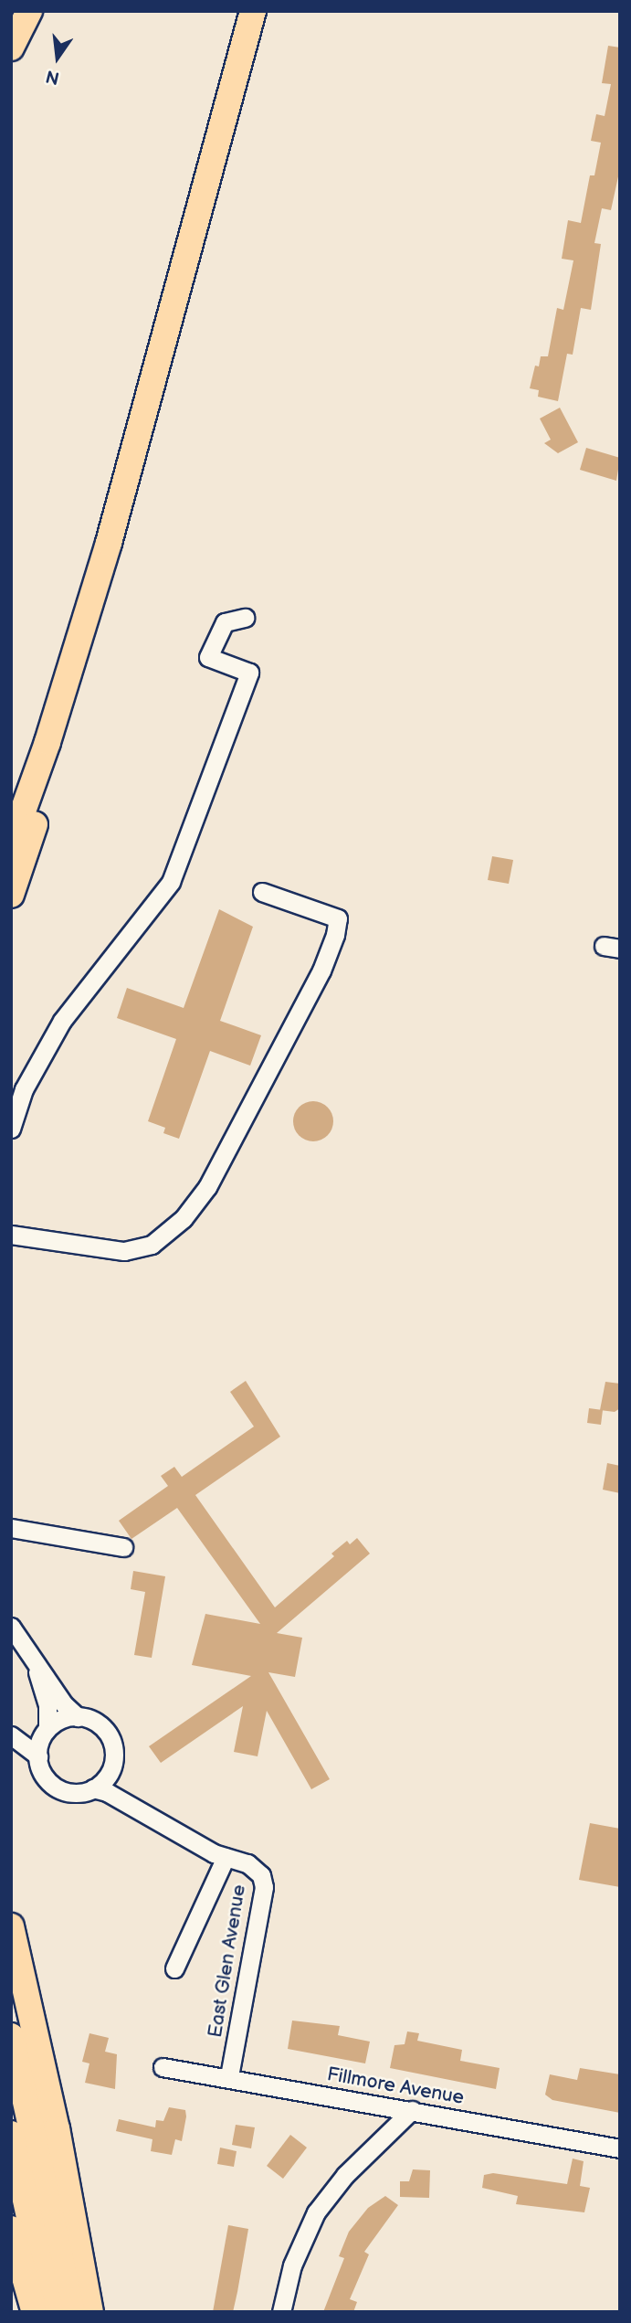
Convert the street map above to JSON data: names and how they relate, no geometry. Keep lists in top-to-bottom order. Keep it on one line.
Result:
{"streets":{"street":["East Glen Avenue","Fillmore Avenue"]},"crossings":[["East Glen Avenue","Fillmore Avenue"]],"north":"bottom"}
